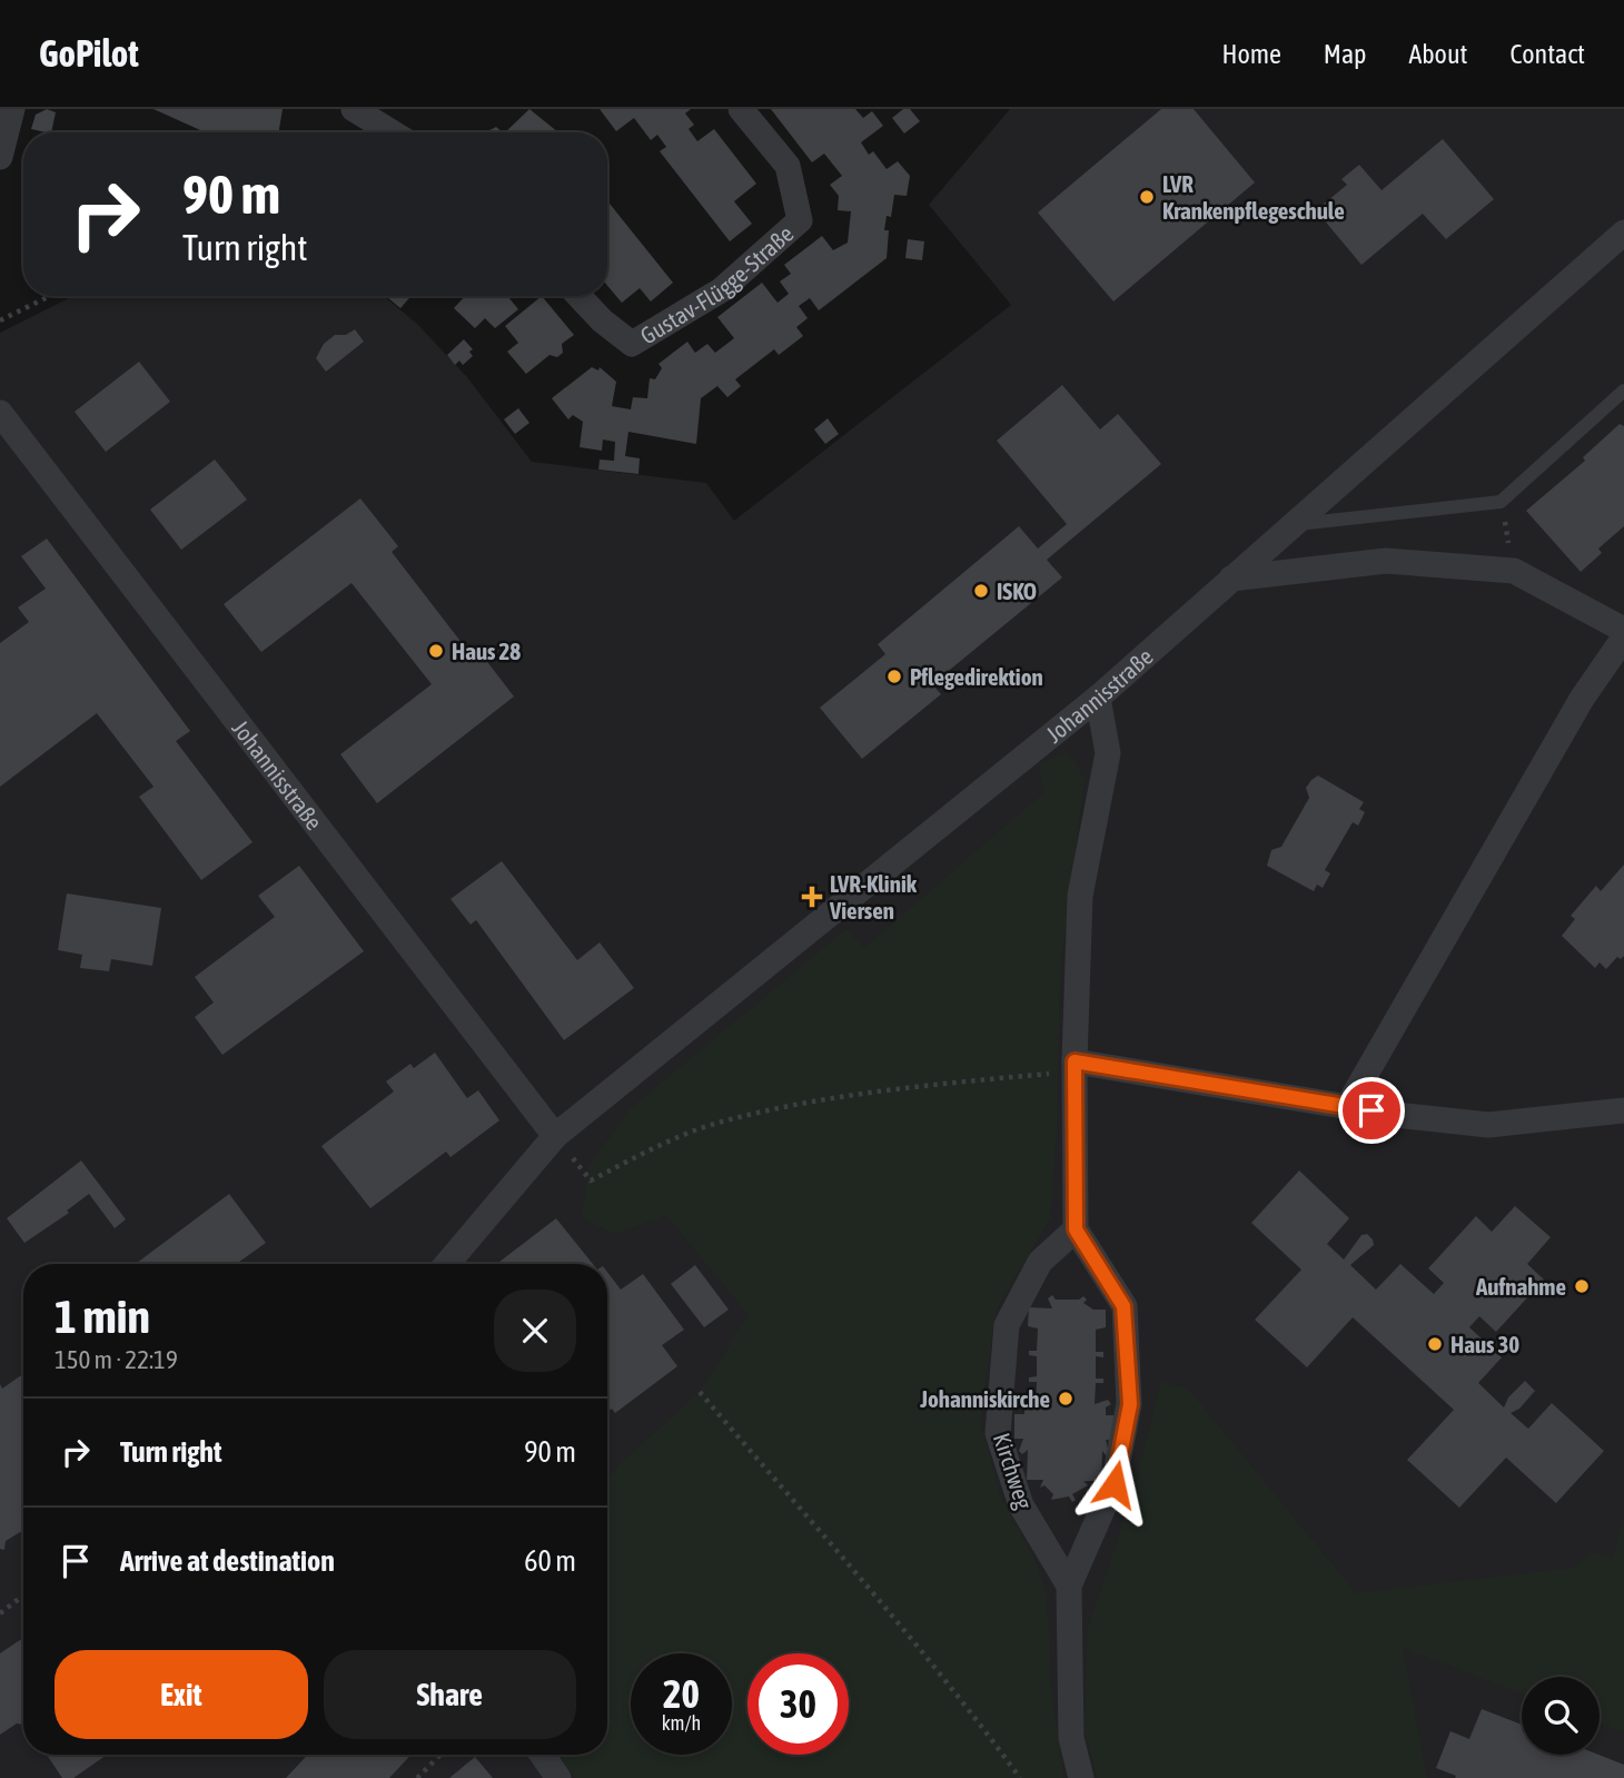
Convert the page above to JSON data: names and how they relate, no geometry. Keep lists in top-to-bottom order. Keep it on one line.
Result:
{"streets":{"street":["Gustav-Flügge-Straße","Johannisstraße","Kirchweg"]},"places":{"other":["LVR Krankenpflegeschule","ISKO","Haus 28","Pflegedirektion","Aufnahme","Haus 30","Johanniskirche"],"health":["LVR-Klinik Viersen"]},"page":{"header":"GoPilot","nav":["Home","Map","About","Contact"],"turn":["90 m","Turn right"],"heading":["1 min","150 m · 22:19"],"list":[{"name":"Turn right","value":"90 m"},{"name":"Arrive at destination","value":"60 m"}],"buttons":["Exit","Share"],"speed":"20 km/h","limit":"30"}}
